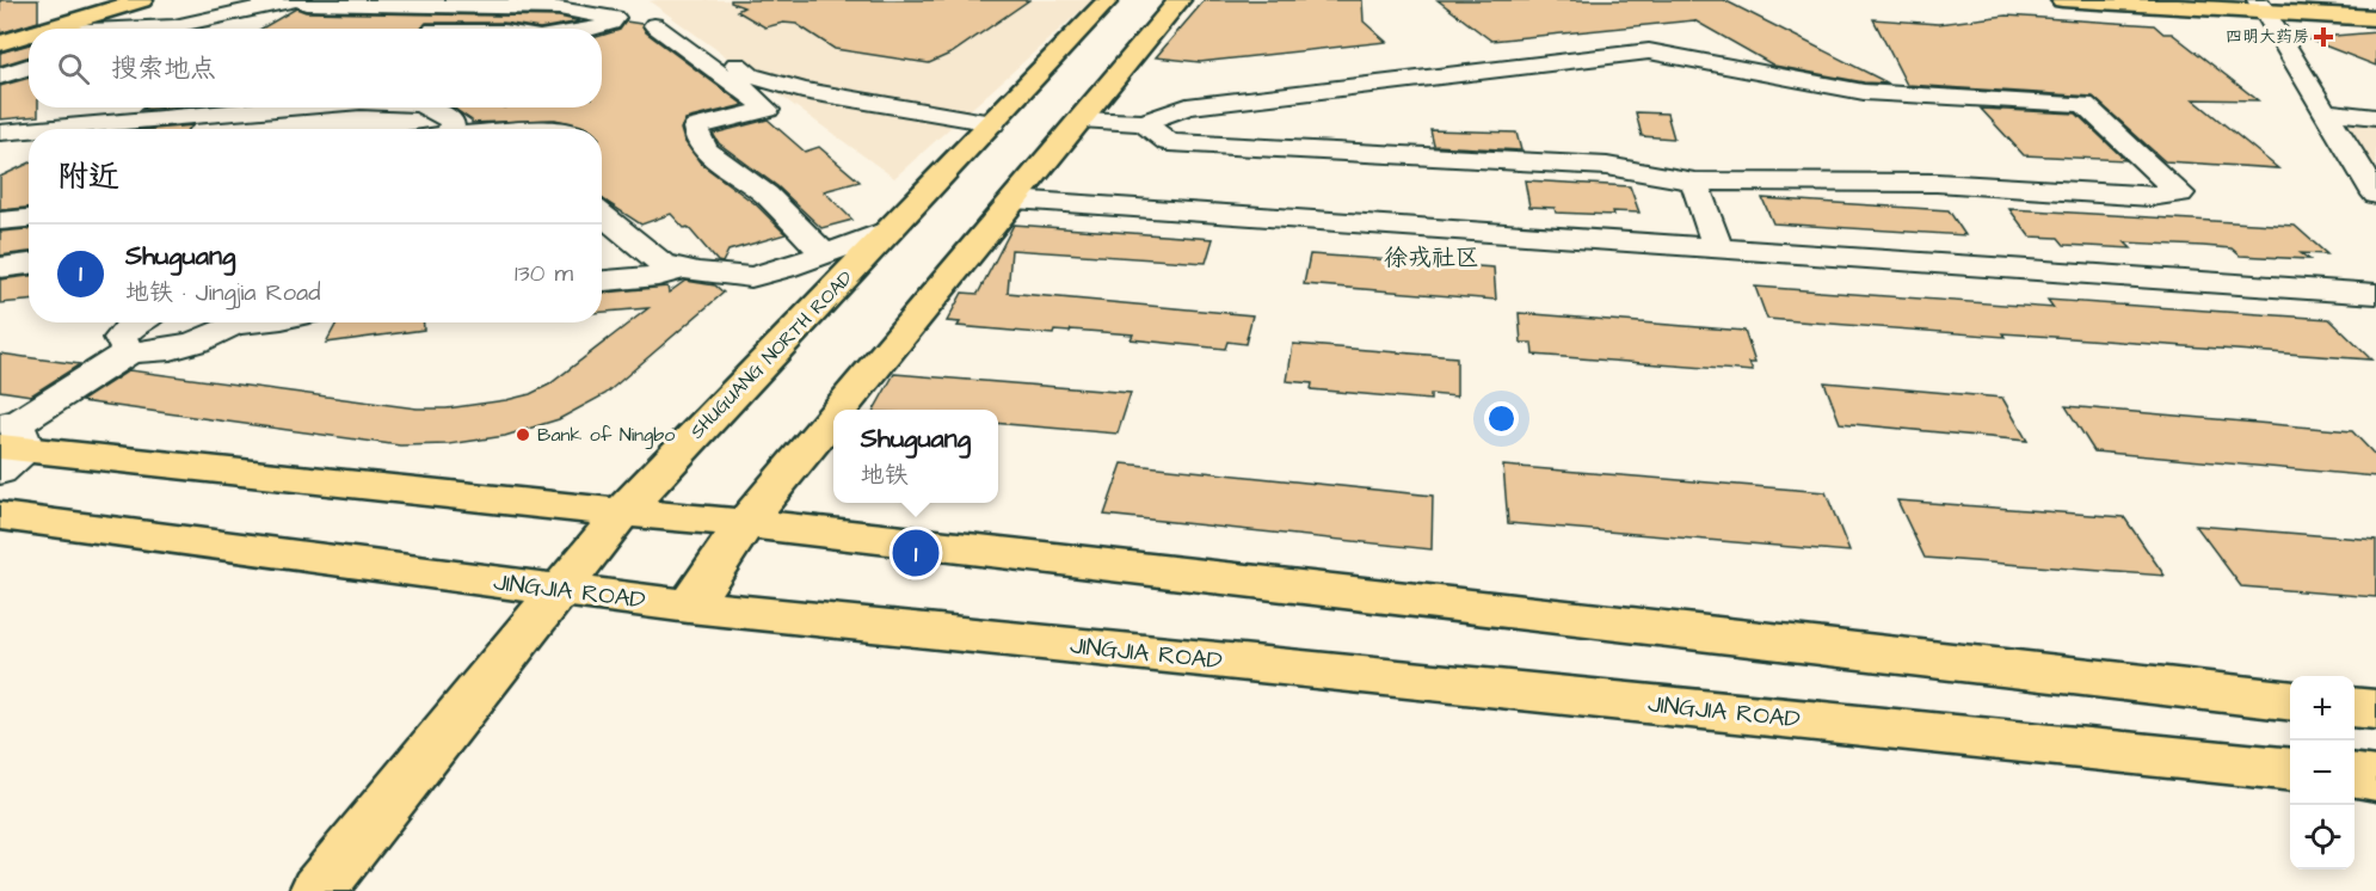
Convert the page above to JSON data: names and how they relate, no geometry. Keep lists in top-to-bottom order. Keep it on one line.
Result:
{"streets":{"main road":["SHUGUANG NORTH ROAD","JINGJIA ROAD"]},"crossings":[["SHUGUANG NORTH ROAD","JINGJIA ROAD"]],"districts":["徐戎社区"],"places":{"health":["四明大药房"],"other":["Bank of Ningbo"]},"page":{"search":"搜索地点","heading":"附近","list":[{"mark":"1","name":"Shuguang","note":"地铁 · Jingjia Road","value":"130 m"}],"popup":["Shuguang","地铁"],"pins":"1","map_buttons":["+","−"]}}
